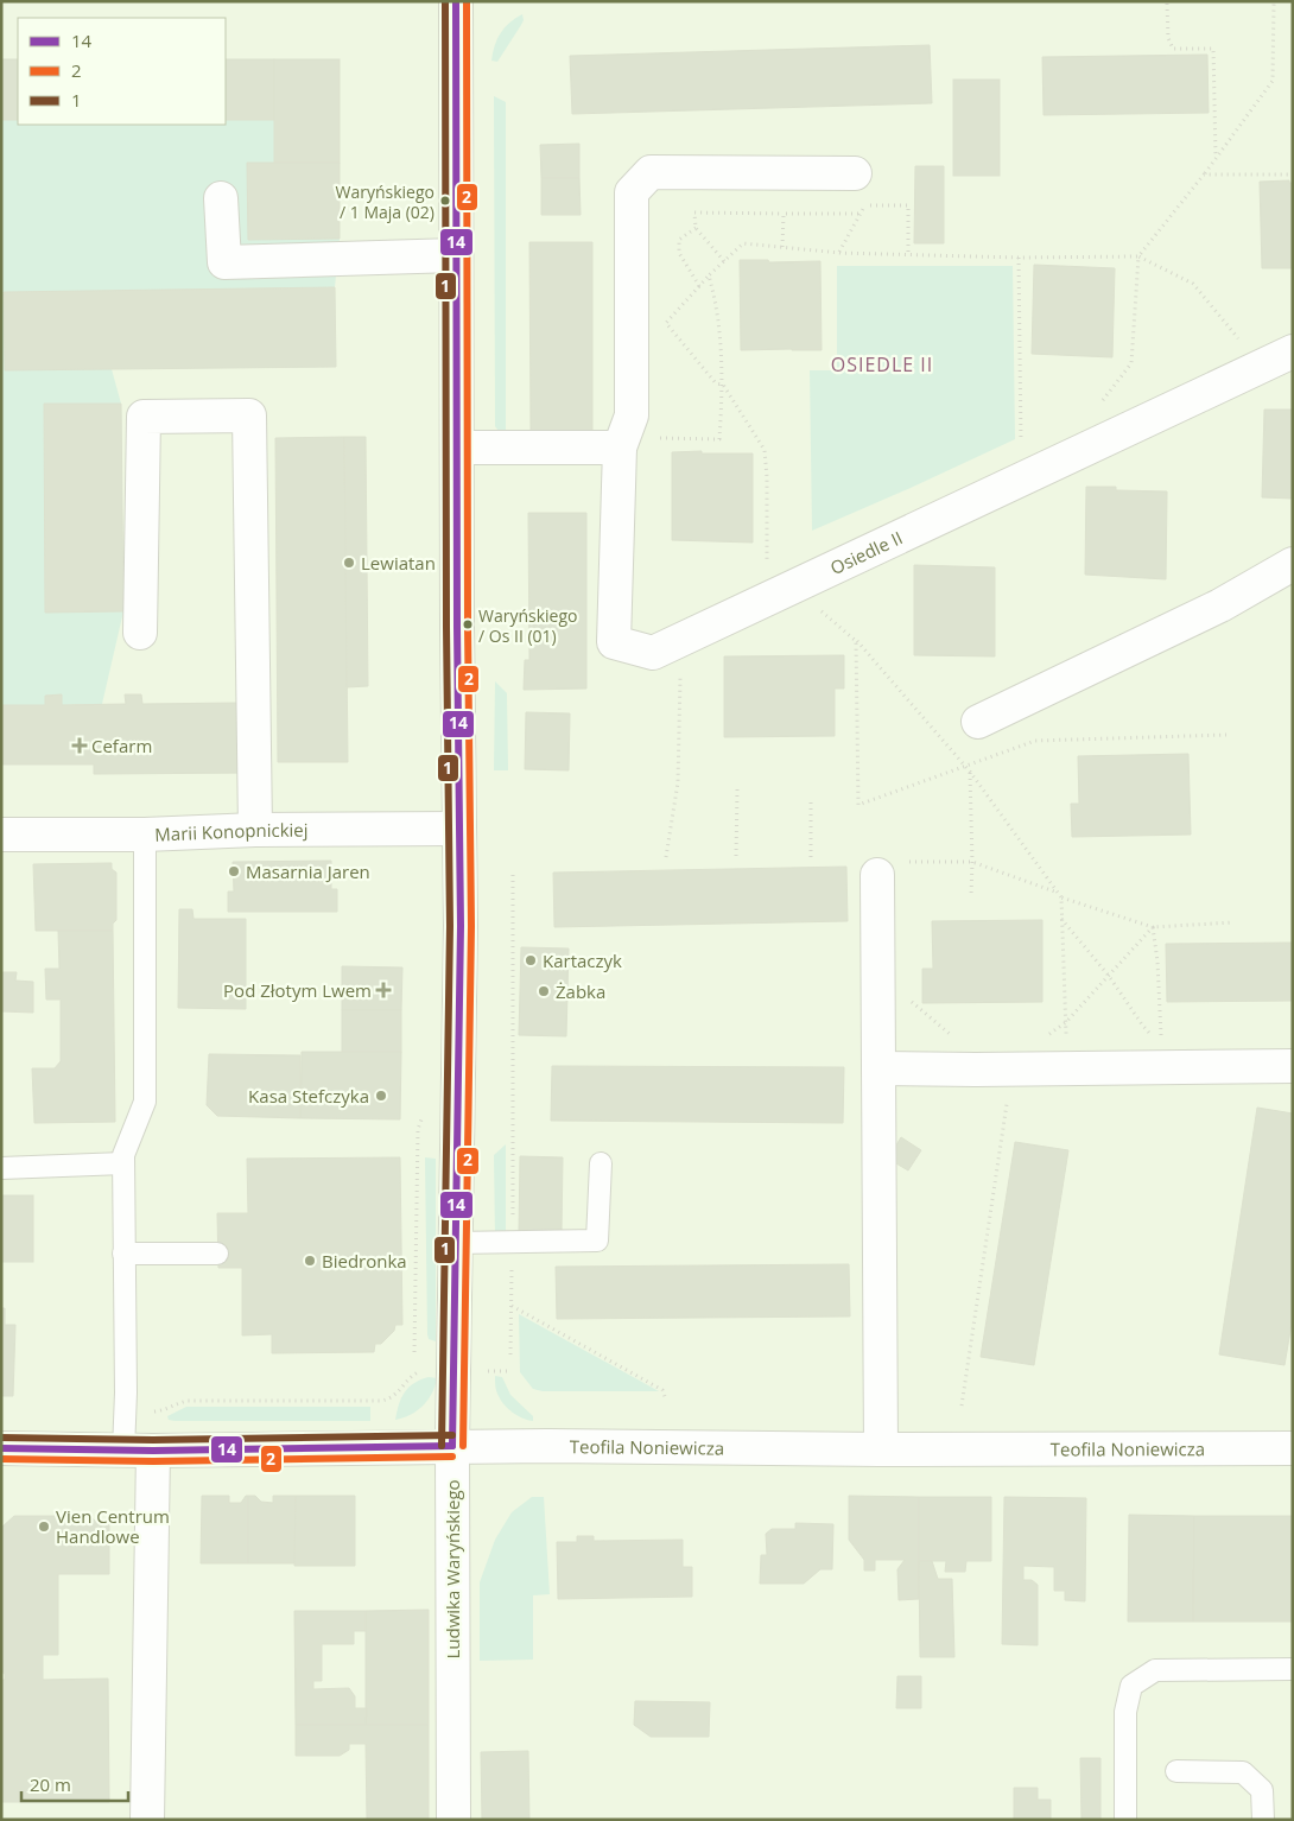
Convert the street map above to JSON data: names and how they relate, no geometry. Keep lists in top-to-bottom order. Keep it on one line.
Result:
{"streets":{"street":["Osiedle II","Marii Konopnickiej","Teofila Noniewicza","Ludwika Waryńskiego"]},"crossings":[["Marii Konopnickiej","Ludwika Waryńskiego"],["Teofila Noniewicza","Ludwika Waryńskiego"]],"districts":["OSIEDLE II"],"places":{"other":["Waryńskiego / 1 Maja (02)","Lewiatan","Waryńskiego / Os II (01)","Masarnia Jaren","Kartaczyk","Żabka","Kasa Stefczyka","Biedronka","Vien Centrum Handlowe"],"health":["Cefarm","Pod Złotym Lwem"]},"lines":["transit line 14","transit line 2","transit line 1"],"legend":["14","2","1"],"scale_bar":"20 m"}
